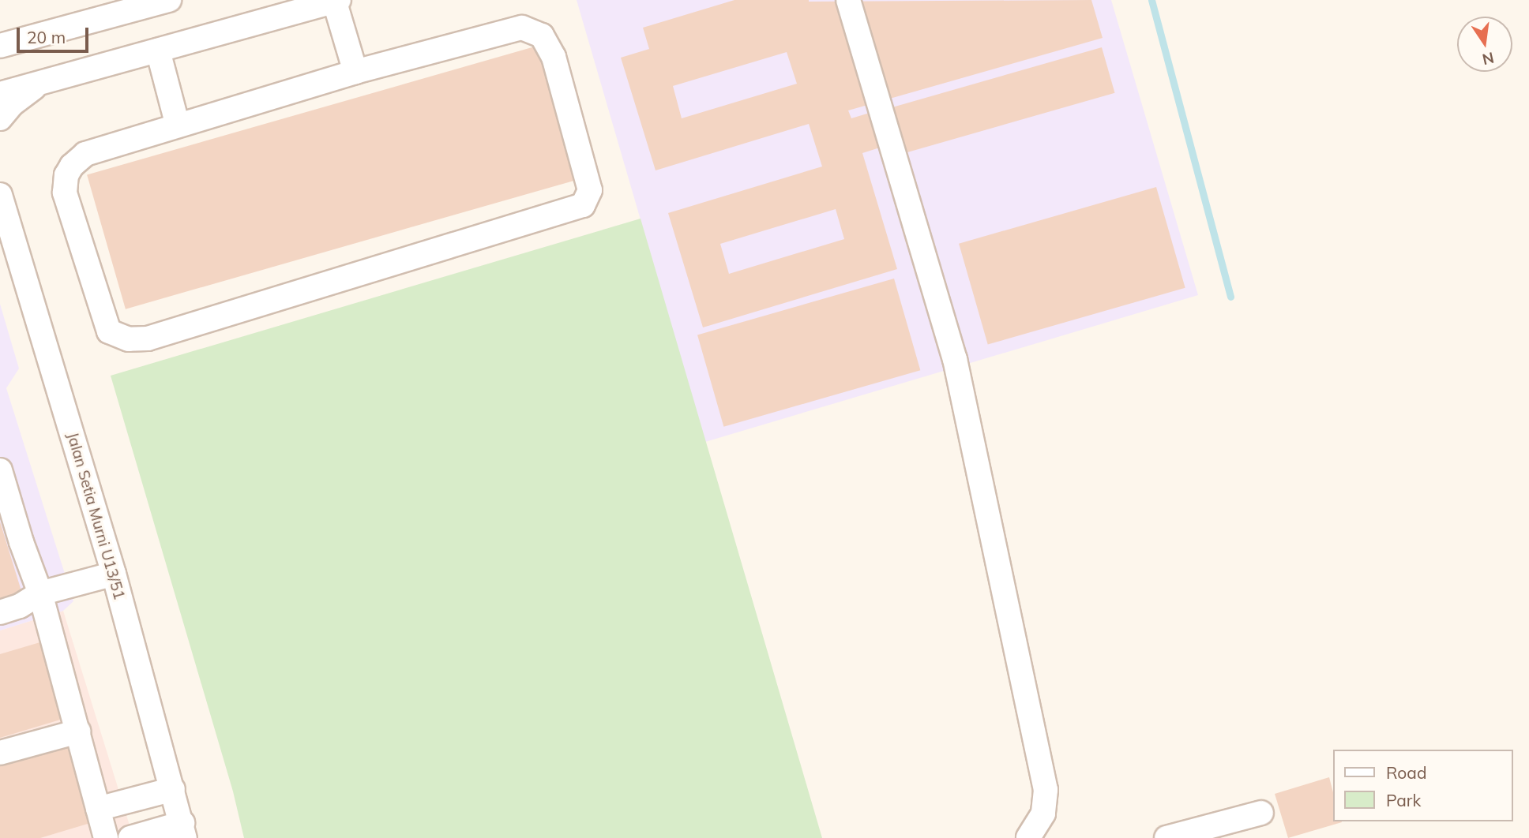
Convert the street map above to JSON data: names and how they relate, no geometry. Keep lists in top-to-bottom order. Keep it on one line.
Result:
{"streets":{"street":["Jalan Setia Murni U13/51"]},"legend":["Road","Park"],"scale_bar":"20 m","north":"bottom"}
